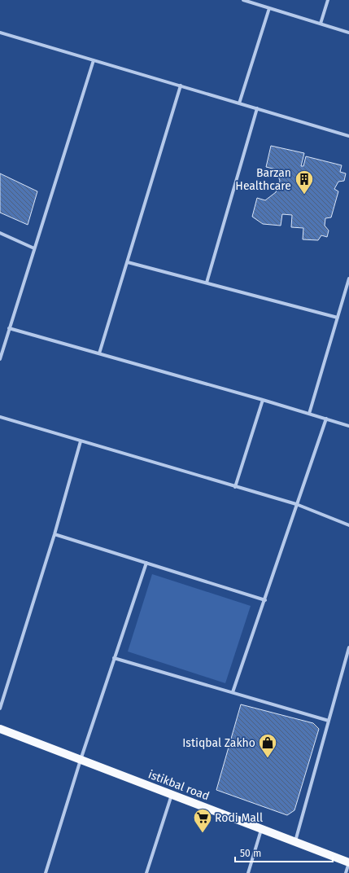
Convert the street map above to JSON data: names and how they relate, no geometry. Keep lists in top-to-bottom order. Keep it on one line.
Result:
{"streets":{"main road":["istikbal road"]},"places":{"building":["Barzan Healthcare"],"shop":["Istiqbal Zakho"],"supermarket":["Rodi Mall"]},"scale_bar":"50 m"}
